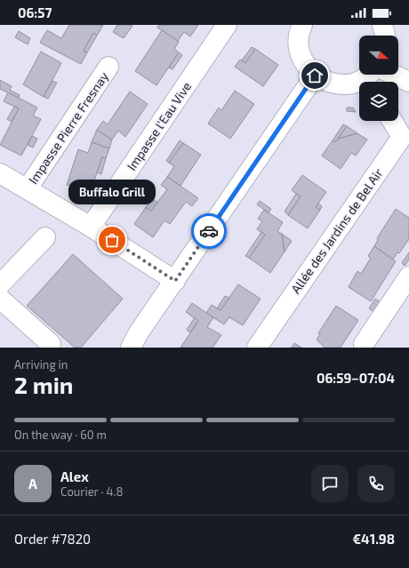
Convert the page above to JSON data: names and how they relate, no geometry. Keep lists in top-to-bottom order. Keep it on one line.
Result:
{"streets":{"street":["Impasse l'Eau Vive","Impasse Pierre Fresnay","Allée des Jardins de Bel Air"]},"places":["Buffalo Grill"],"north":"right","page":{"status":"06:57","bubble":"Buffalo Grill","heading":["2 min","Arriving in","06:59–07:04"],"panel":["Alex","Courier · 4.8","Order #7820","€41.98"],"bar":"On the way · 60 m","round":"A"}}
